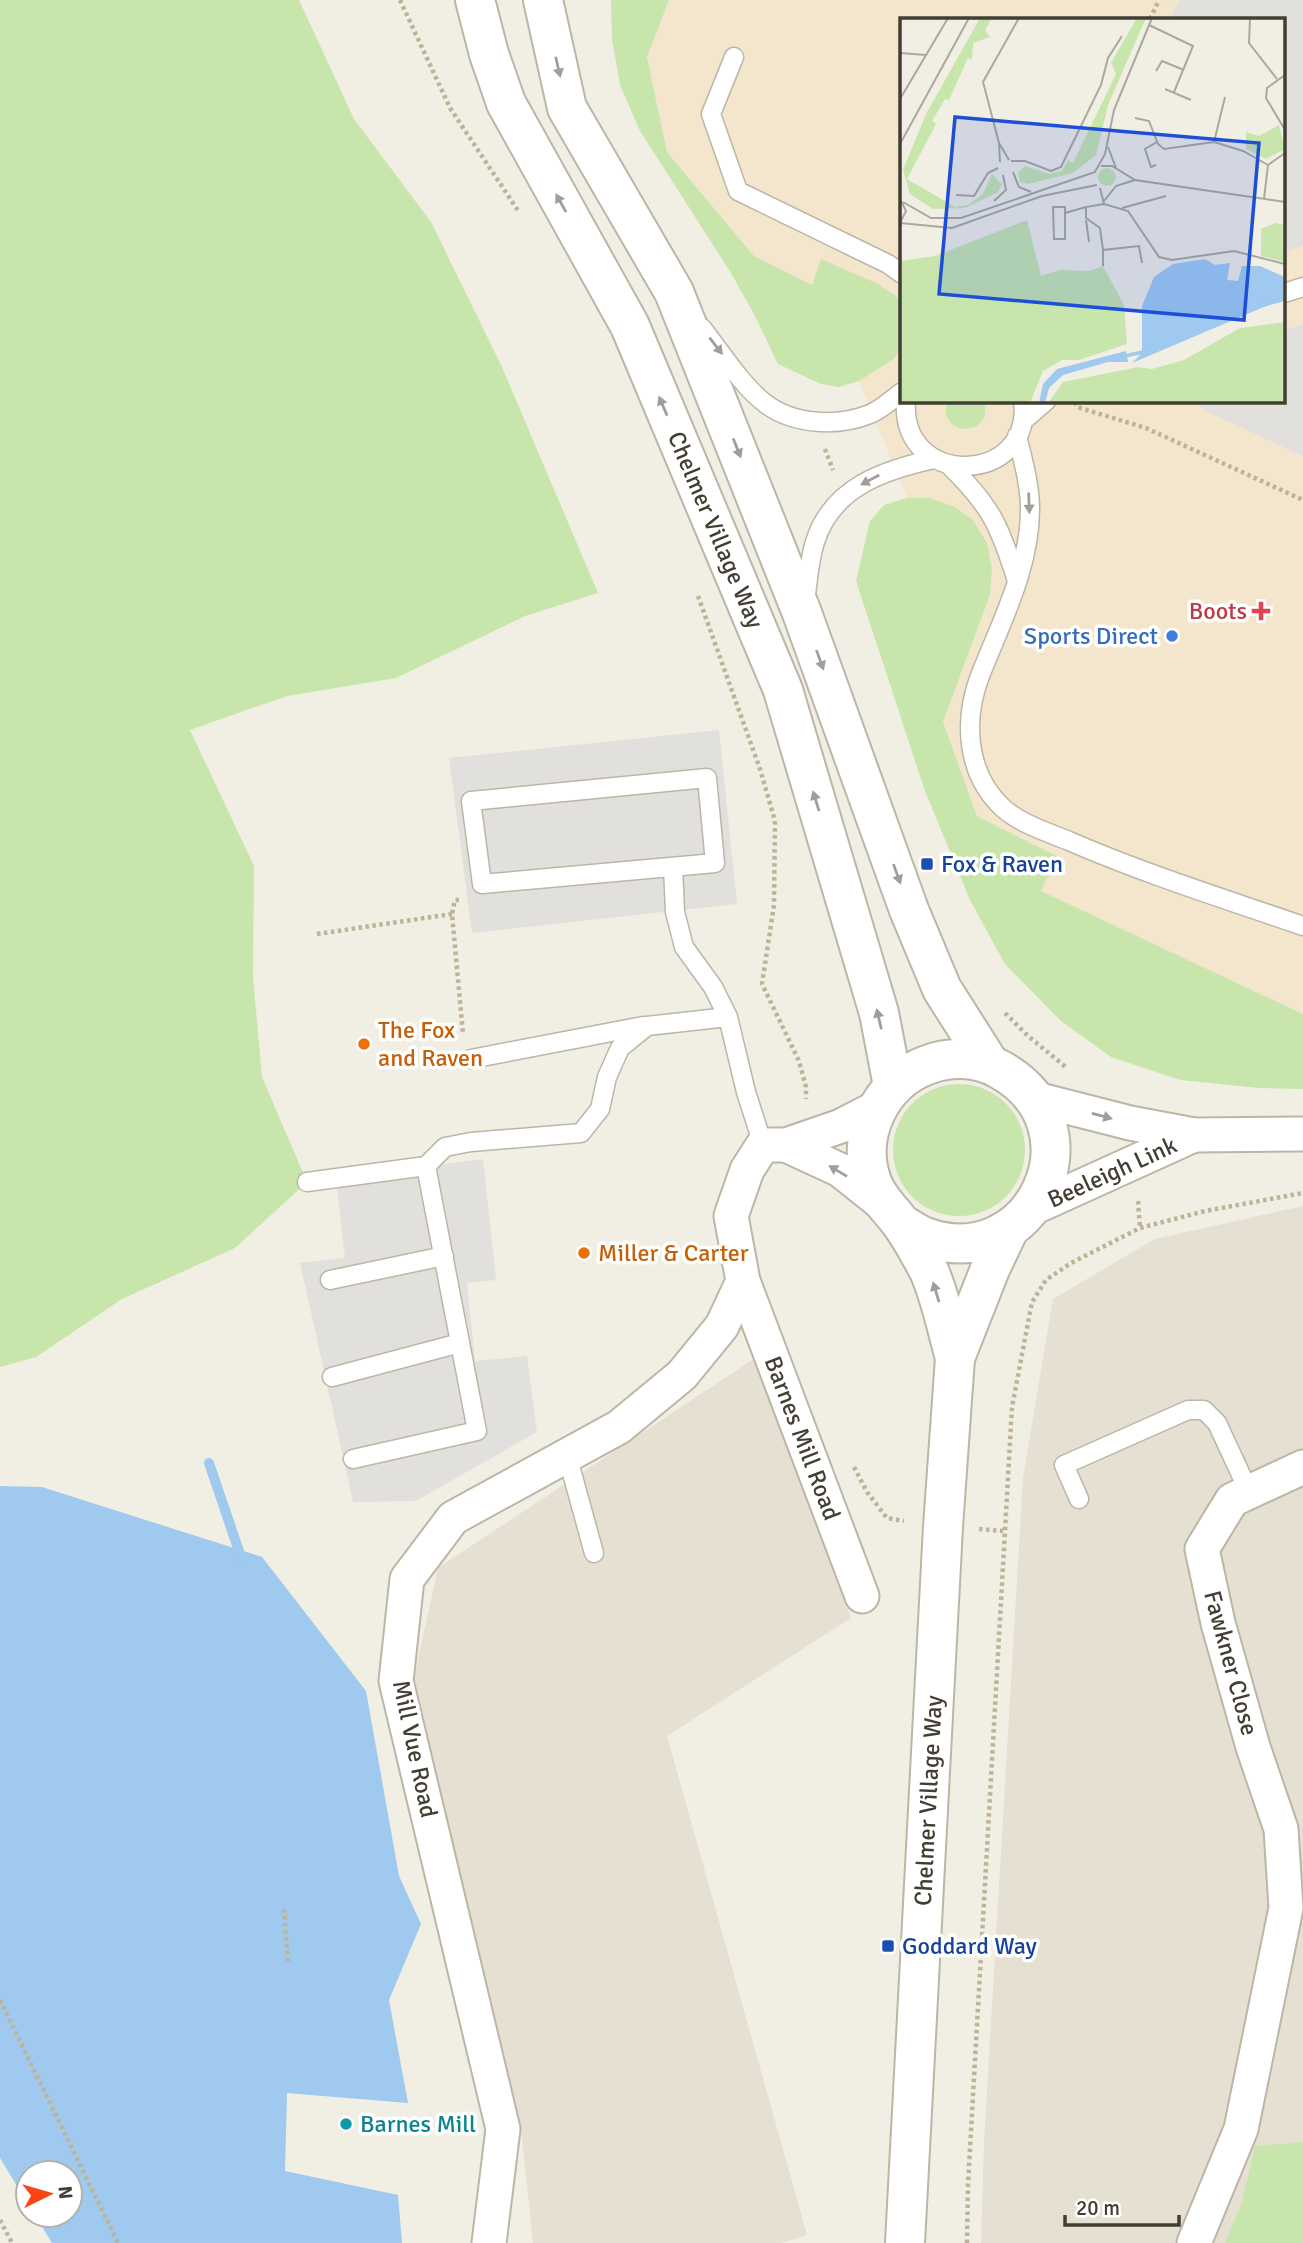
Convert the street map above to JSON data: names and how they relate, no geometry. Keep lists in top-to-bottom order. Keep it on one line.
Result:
{"streets":{"street":["Chelmer Village Way","Beeleigh Link","Barnes Mill Road","Fawkner Close","Mill Vue Road"]},"crossings":[["Chelmer Village Way","Beeleigh Link"],["Barnes Mill Road","Mill Vue Road"]],"one_way":["Beeleigh Link"],"places":{"health":["Boots"],"other":["Sports Direct","The Fox and Raven","Miller & Carter","Barnes Mill"],"transit":["Fox & Raven","Goddard Way"]},"scale_bar":"20 m","north":"right"}
